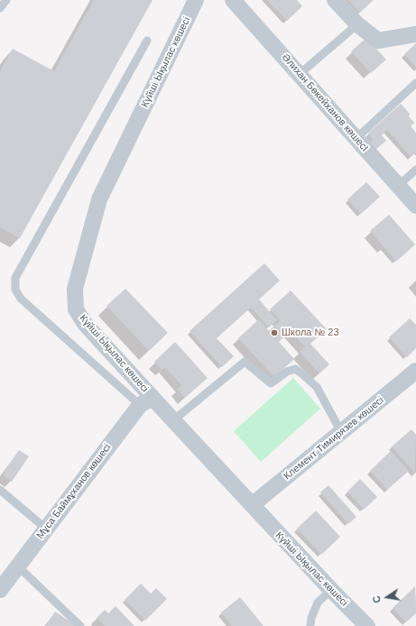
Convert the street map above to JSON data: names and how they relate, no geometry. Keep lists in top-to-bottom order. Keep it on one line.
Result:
{"streets":{"street":["Күйші Ықылас көшесі","Әлихан Бөкейханов көшесI","Клемент Тимирязев көшесі","Мұса Баймұханов көшесі"]},"crossings":[["Күйші Ықылас көшесі","Клемент Тимирязев көшесі"],["Күйші Ықылас көшесі","Мұса Баймұханов көшесі"]],"places":["Школа № 23"],"north":"left"}
